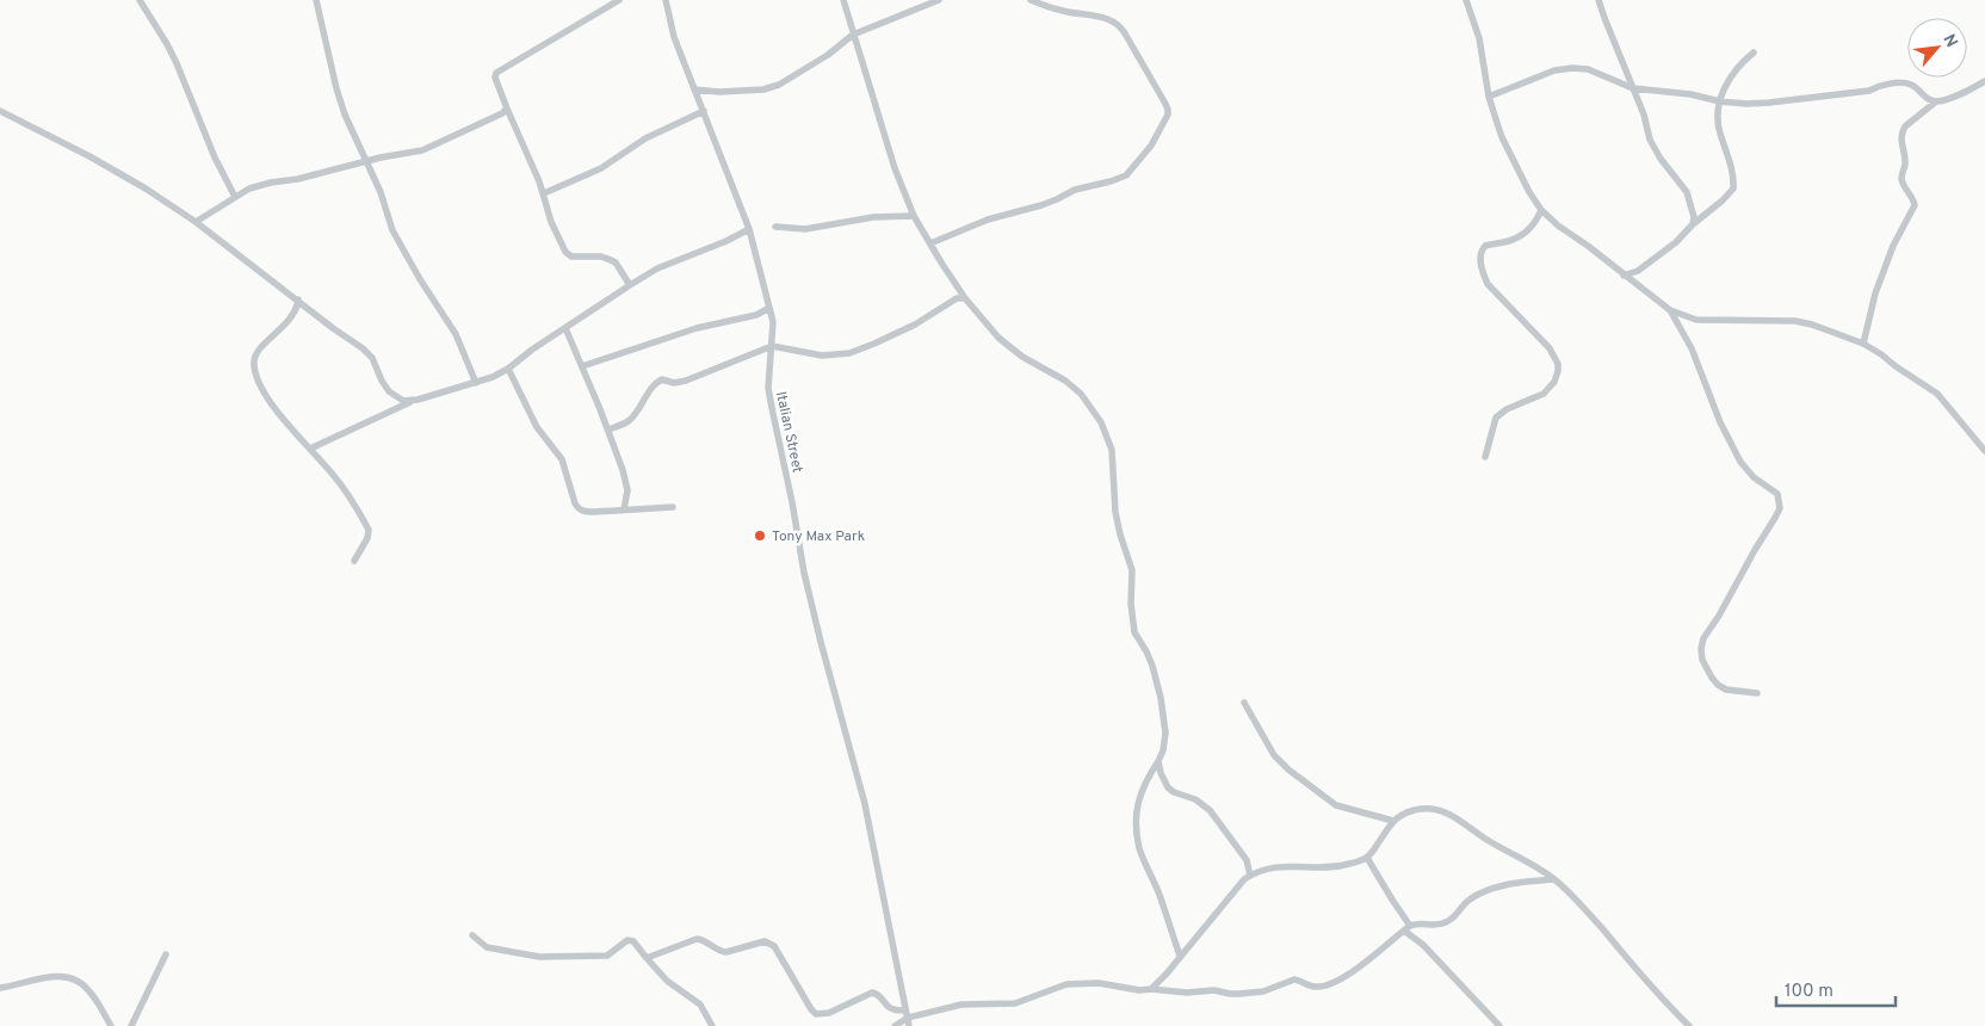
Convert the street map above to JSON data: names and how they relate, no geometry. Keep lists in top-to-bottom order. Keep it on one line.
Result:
{"streets":{"street":["Italian Street"]},"places":["Tony Max Park"],"scale_bar":"100 m","north":"top right"}
